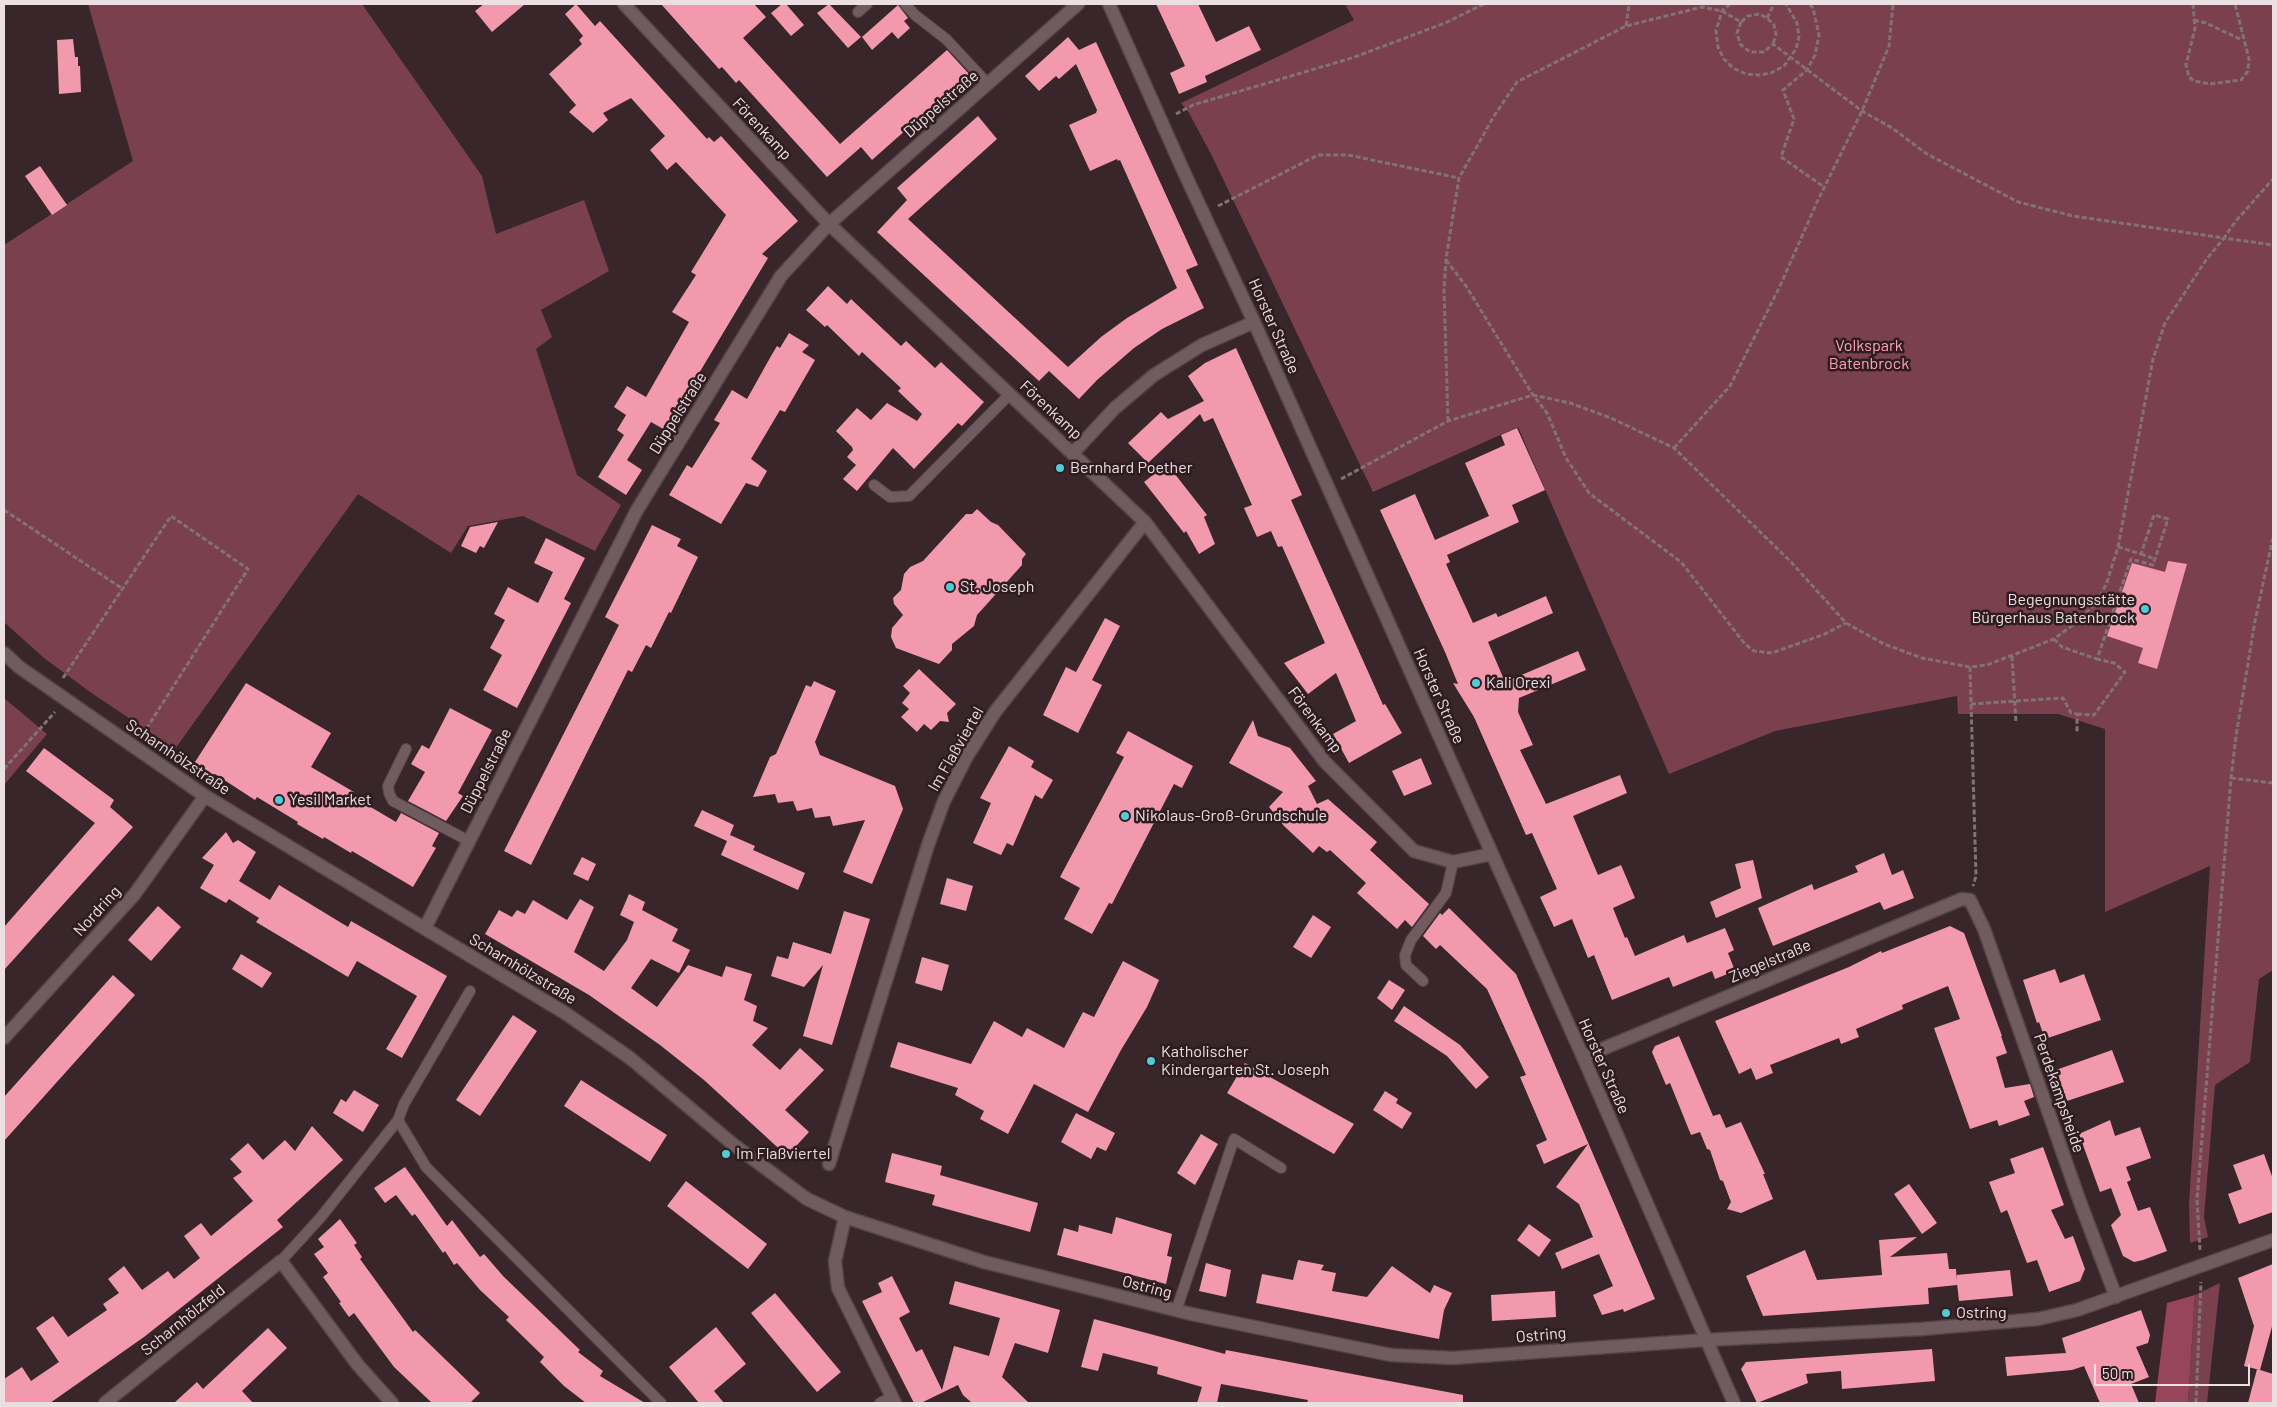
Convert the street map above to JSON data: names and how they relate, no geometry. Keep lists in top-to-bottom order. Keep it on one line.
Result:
{"streets":{"street":["Düppelstraße","Förenkamp","Horster Straße","Im Flaßviertel","Scharnhölzstraße","Nordring","Ziegelstraße","Perdekampsheide","Ostring","Scharnhölzfeld"]},"crossings":[["Düppelstraße","Förenkamp"],["Düppelstraße","Scharnhölzstraße"],["Förenkamp","Horster Straße"],["Förenkamp","Im Flaßviertel"],["Horster Straße","Ziegelstraße"],["Horster Straße","Ostring"],["Scharnhölzstraße","Nordring"],["Scharnhölzstraße","Ostring"],["Ziegelstraße","Perdekampsheide"],["Perdekampsheide","Ostring"]],"parks":["Volkspark Batenbrock"],"places":["Bernhard Poether","St. Joseph","Begegnungsstätte Bürgerhaus Batenbrock","Kali Orexi","Yesil Market","Nikolaus-Groß-Grundschule","Katholischer Kindergarten St. Joseph","Im Flaßviertel","Ostring"],"scale_bar":"50 m"}
